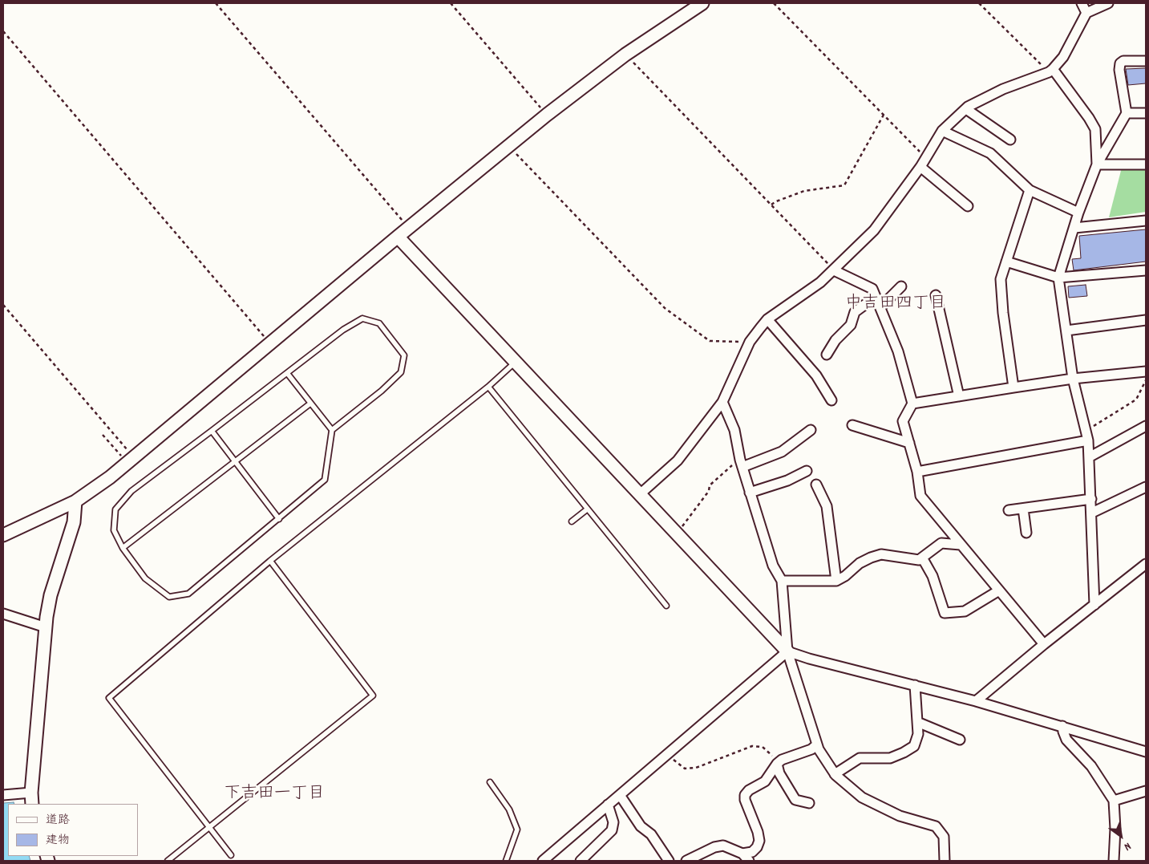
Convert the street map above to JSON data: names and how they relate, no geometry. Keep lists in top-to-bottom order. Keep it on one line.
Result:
{"districts":["中吉田四丁目","下吉田一丁目"],"legend":["道路","建物"],"north":"bottom right"}
